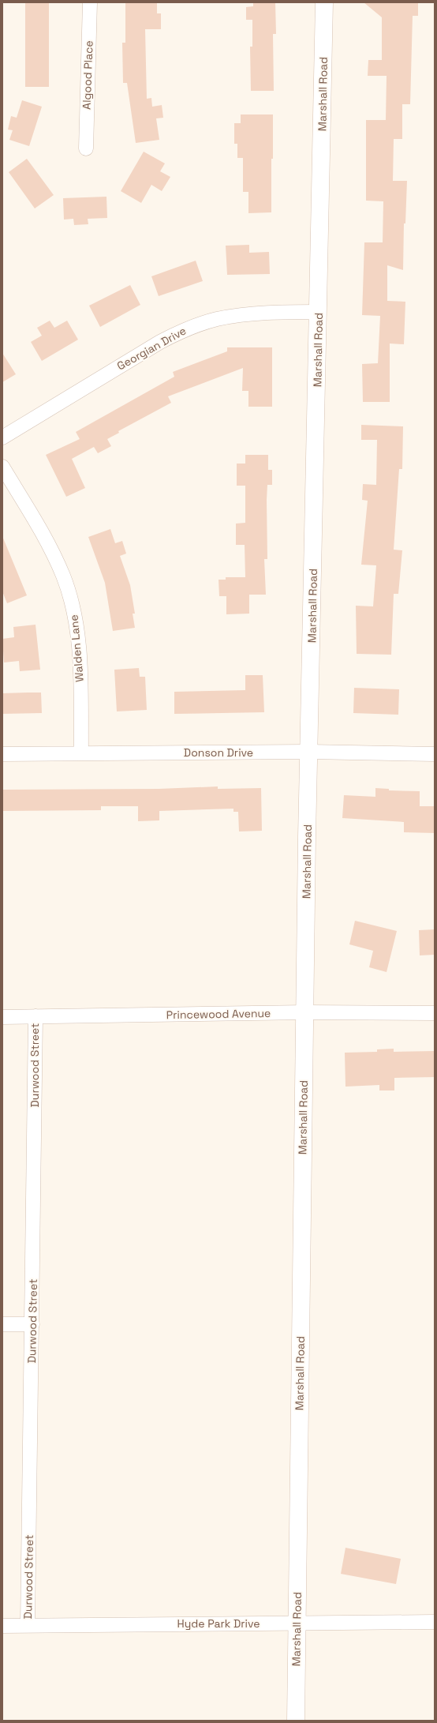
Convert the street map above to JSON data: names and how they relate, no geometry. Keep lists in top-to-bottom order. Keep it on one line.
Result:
{"streets":{"street":["Algood Place","Marshall Road","Georgian Drive","Walden Lane","Donson Drive","Princewood Avenue","Durwood Street","Hyde Park Drive"]},"crossings":[["Marshall Road","Georgian Drive"],["Marshall Road","Donson Drive"],["Marshall Road","Princewood Avenue"],["Marshall Road","Hyde Park Drive"],["Walden Lane","Donson Drive"],["Princewood Avenue","Durwood Street"],["Durwood Street","Hyde Park Drive"]]}
